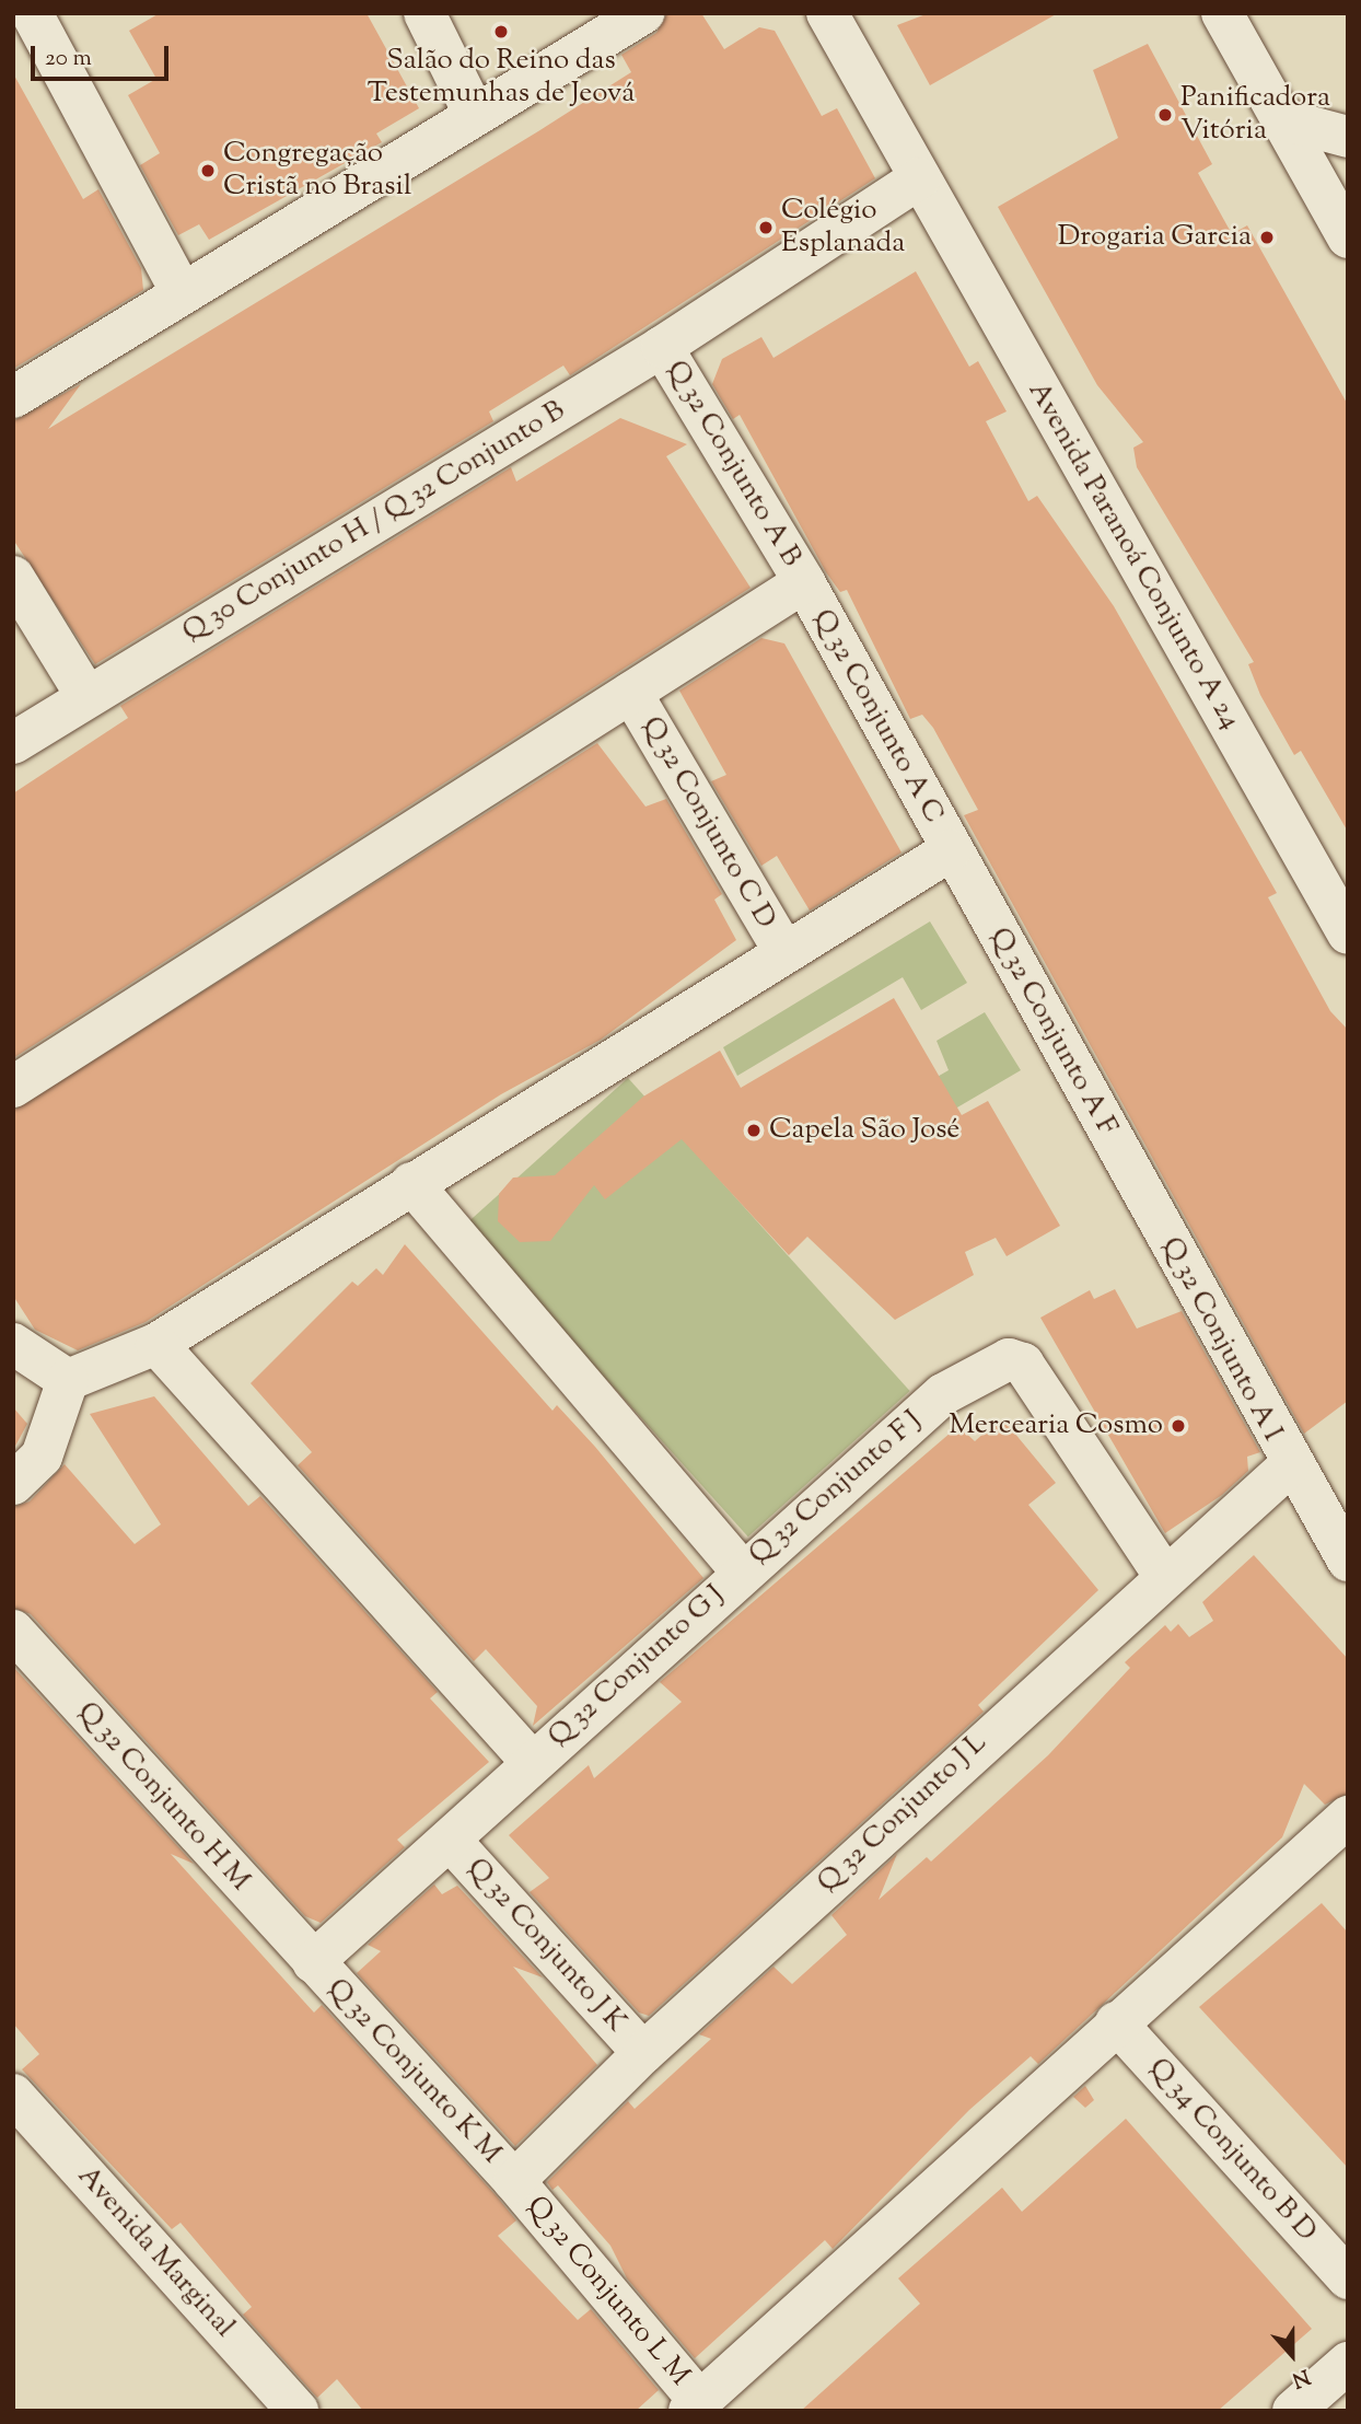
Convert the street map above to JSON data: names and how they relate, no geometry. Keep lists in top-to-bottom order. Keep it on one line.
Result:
{"streets":{"street":["Q 32 Conjunto A B","Q 30 Conjunto H / Q 32 Conjunto B","Avenida Paranoá Conjunto A 24","Q 32 Conjunto A C","Q 32 Conjunto C D","Q 32 Conjunto A F","Q 32 Conjunto A I","Q 32 Conjunto F J","Q 32 Conjunto G J","Q 32 Conjunto H M","Q 32 Conjunto J L","Q 32 Conjunto J K","Q 32 Conjunto K M","Q 34 Conjunto B D","Avenida Marginal","Q 32 Conjunto L M"]},"crossings":[["Q 32 Conjunto A B","Q 30 Conjunto H / Q 32 Conjunto B"],["Q 32 Conjunto A B","Q 32 Conjunto A C"],["Q 30 Conjunto H / Q 32 Conjunto B","Avenida Paranoá Conjunto A 24"],["Q 32 Conjunto A C","Q 32 Conjunto A F"],["Q 32 Conjunto A F","Q 32 Conjunto A I"],["Q 32 Conjunto A I","Q 32 Conjunto J L"],["Q 32 Conjunto F J","Q 32 Conjunto G J"],["Q 32 Conjunto F J","Q 32 Conjunto J L"],["Q 32 Conjunto G J","Q 32 Conjunto H M"],["Q 32 Conjunto G J","Q 32 Conjunto J K"],["Q 32 Conjunto G J","Q 32 Conjunto K M"],["Q 32 Conjunto H M","Q 32 Conjunto K M"],["Q 32 Conjunto J L","Q 32 Conjunto J K"],["Q 32 Conjunto J L","Q 32 Conjunto K M"],["Q 32 Conjunto J L","Q 32 Conjunto L M"],["Q 32 Conjunto K M","Q 32 Conjunto L M"]],"places":["Salão do Reino das Testemunhas de Jeová","Panificadora Vitória","Congregação Cristã no Brasil","Colégio Esplanada","Drogaria Garcia","Capela São José","Mercearia Cosmo"],"scale_bar":"20 m","north":"bottom"}
